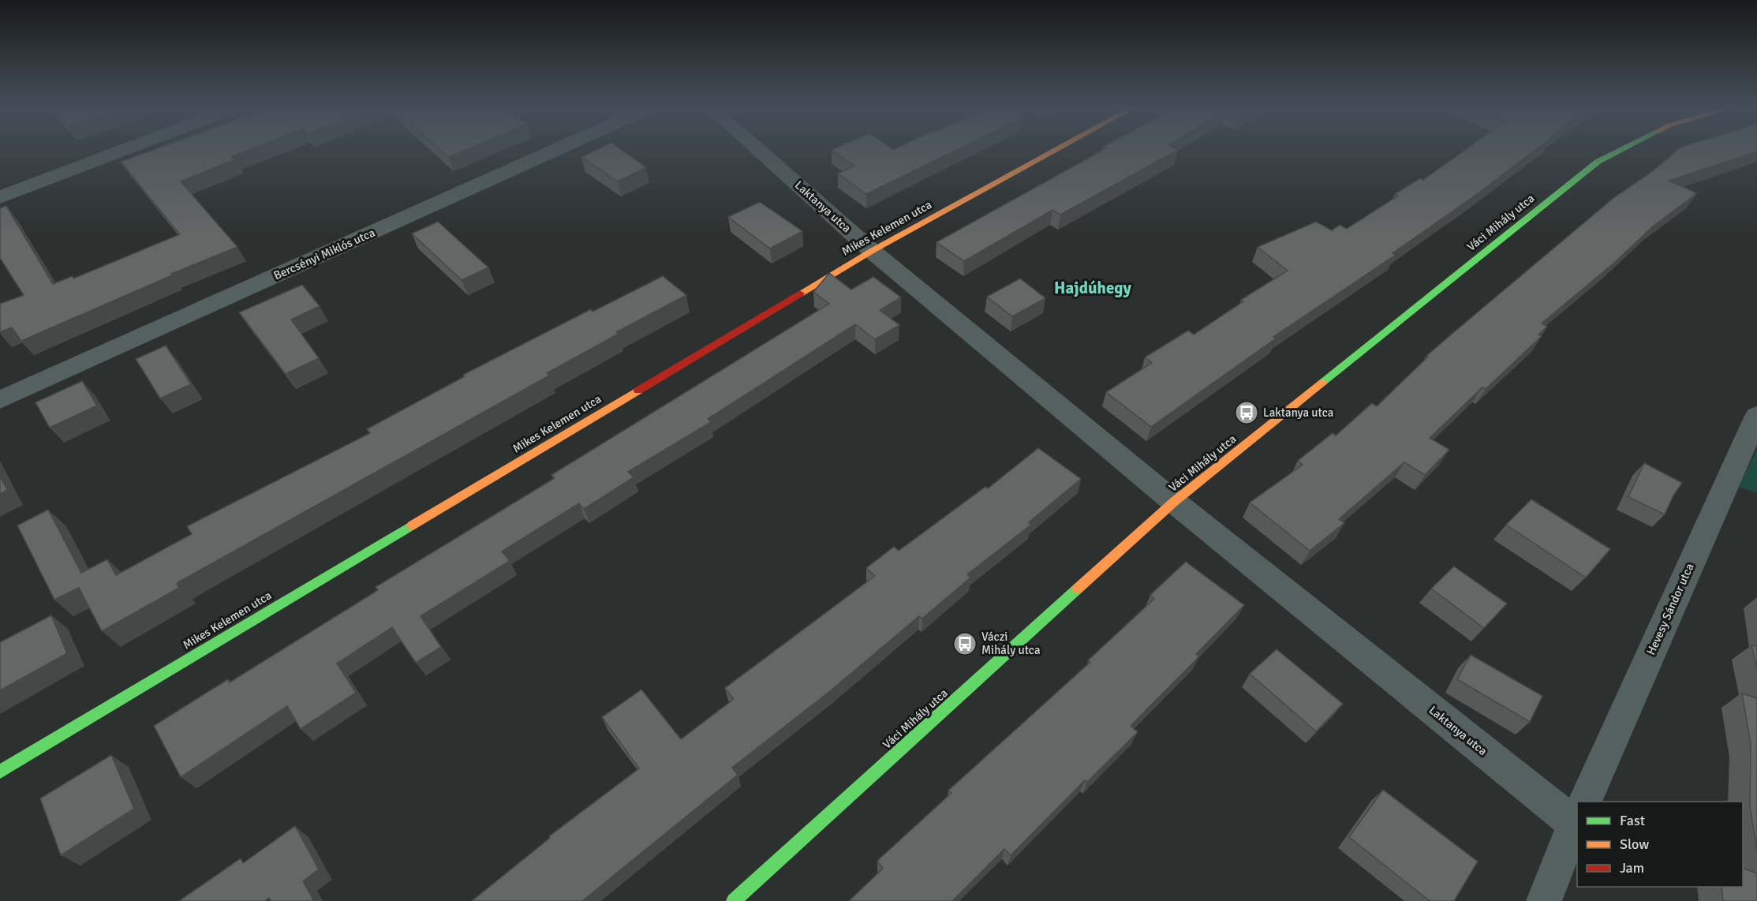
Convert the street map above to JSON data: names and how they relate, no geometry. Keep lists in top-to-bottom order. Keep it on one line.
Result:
{"streets":{"street":["Laktanya utca","Váci Mihály utca","Mikes Kelemen utca","Bercsényi Miklós utca","Hevesy Sándor utca"]},"crossings":[["Laktanya utca","Váci Mihály utca"],["Laktanya utca","Mikes Kelemen utca"]],"districts":["Hajdúhegy"],"places":{"bus stop":["Laktanya utca","Váczi Mihály utca"]},"legend":["Fast","Slow","Jam"]}
